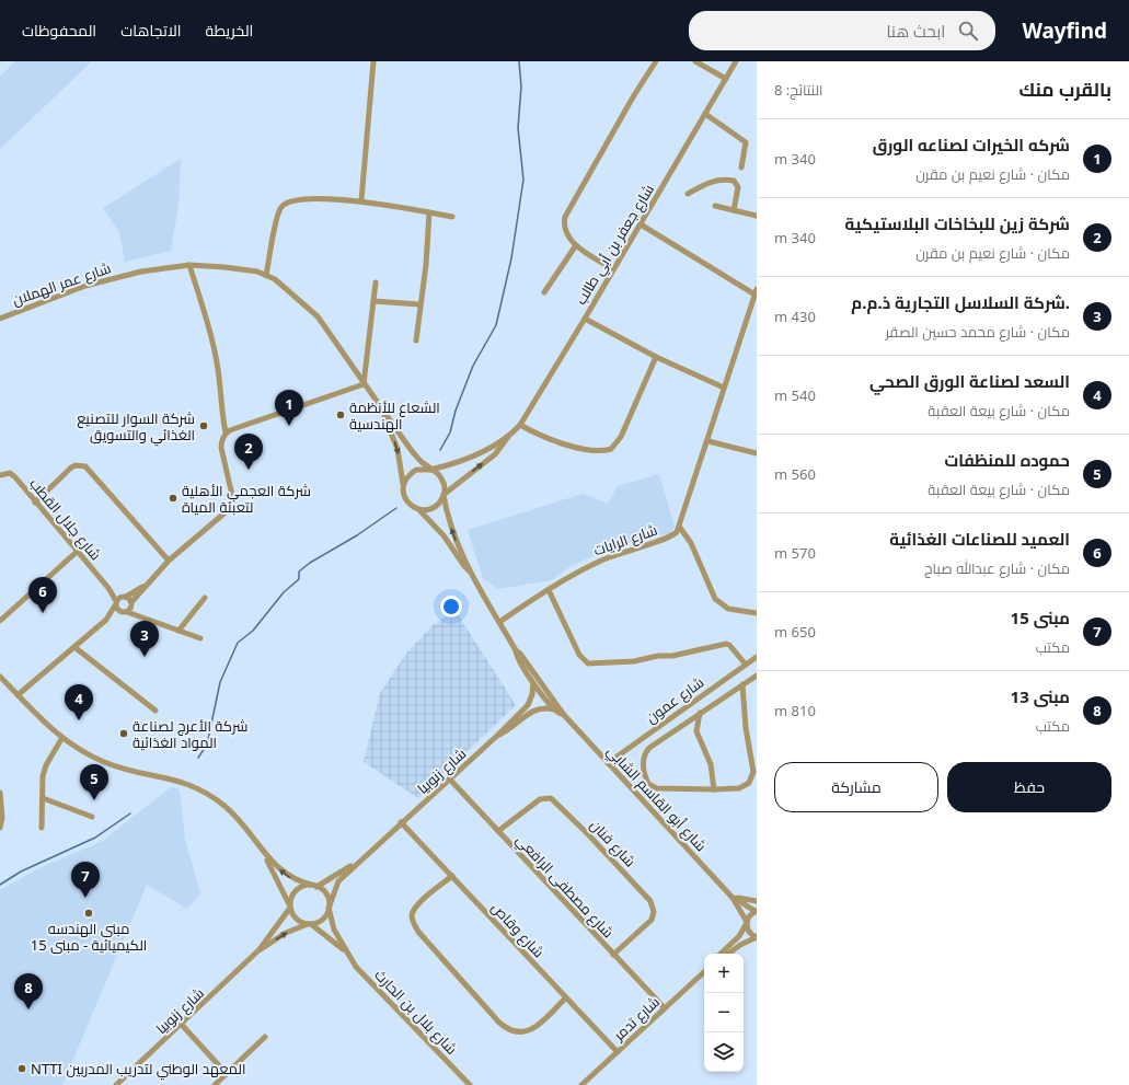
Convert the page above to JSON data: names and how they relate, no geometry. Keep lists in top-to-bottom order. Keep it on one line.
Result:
{"streets":{"street":["شارع جعفر بن أبي طالب","شارع عمر الهملان","شارع جلال القطب","شارع الرايات","شارع عمون","شارع زنوبيا","شارع أبو القاسم الشابي","شارع فنان","شارع مصطفى الرافعي","شارع وقاص","شارع بلال بن الحارث","شارع تدمر"]},"crossings":[["شارع جعفر بن أبي طالب","شارع عمر الهملان"],["شارع جعفر بن أبي طالب","شارع أبو القاسم الشابي"],["شارع عمر الهملان","شارع أبو القاسم الشابي"],["شارع الرايات","شارع أبو القاسم الشابي"],["شارع عمون","شارع أبو القاسم الشابي"],["شارع زنوبيا","شارع أبو القاسم الشابي"],["شارع زنوبيا","شارع مصطفى الرافعي"],["شارع زنوبيا","شارع وقاص"],["شارع زنوبيا","شارع بلال بن الحارث"],["شارع فنان","شارع مصطفى الرافعي"],["شارع مصطفى الرافعي","شارع تدمر"],["شارع وقاص","شارع تدمر"]],"places":["الشعاع للأنظمة الهندسية","شركة السوار للتصنيع الغذائي والتسويق","شركة العجمي الأهلية لتعبئة المياة","شركة الأعرج لصناعة المواد الغذائية","مبنى الهندسه الكيميائية - مبنى 15","NTTI المعهد الوطني لتدريب المدربين"],"page":{"header":"Wayfind","search":"ابحث هنا","nav":["الخريطة","الاتجاهات","المحفوظات"],"heading":["بالقرب منك","النتائج: 8"],"list":[{"mark":"1","name":"شركه الخيرات لصناعه الورق","note":"مكان · شارع نعيم بن مقرن","value":"340 m"},{"mark":"2","name":"شركة زين للبخاخات البلاستيكية","note":"مكان · شارع نعيم بن مقرن","value":"340 m"},{"mark":"3","name":".شركة السلاسل التجارية ذ.م.م","note":"مكان · شارع محمد حسين الصقر","value":"430 m"},{"mark":"4","name":"السعد لصناعة الورق الصحي","note":"مكان · شارع بيعة العقبة","value":"540 m"},{"mark":"5","name":"حموده للمنظفات","note":"مكان · شارع بيعة العقبة","value":"560 m"},{"mark":"6","name":"العميد للصناعات الغذائية","note":"مكان · شارع عبدالله صباح","value":"570 m"},{"mark":"7","name":"مبنى 15","note":"مكتب","value":"650 m"},{"mark":"8","name":"مبنى 13","note":"مكتب","value":"810 m"}],"pins":["1","2","6","3","4","5","7","8"],"buttons":["حفظ","مشاركة"],"map_buttons":["+","−"]}}
